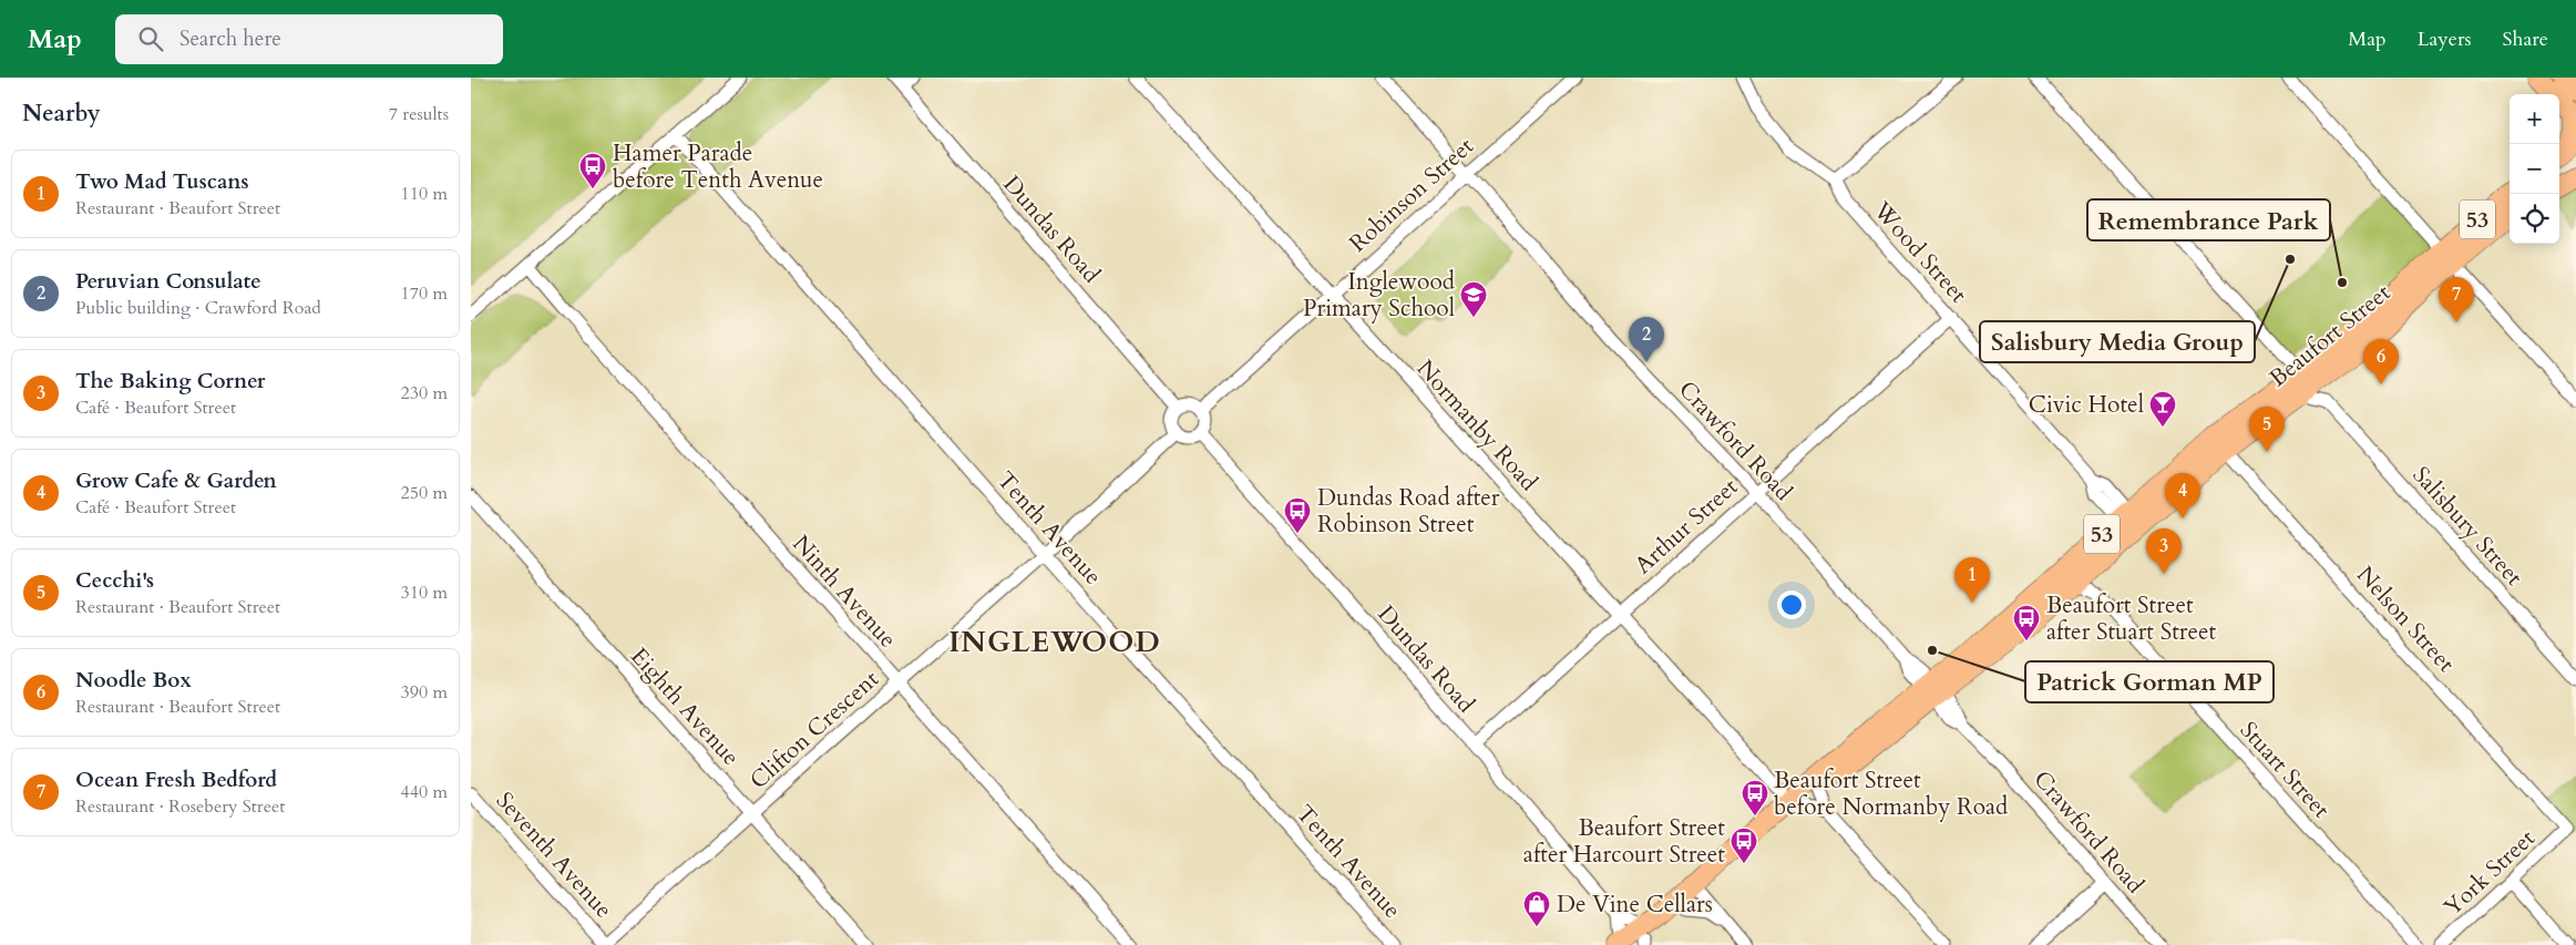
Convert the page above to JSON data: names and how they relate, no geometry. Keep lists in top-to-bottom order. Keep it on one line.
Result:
{"streets":{"main road":["53","Beaufort Street"],"street":["Robinson Street","Dundas Road","Wood Street","Normanby Road","Crawford Road","Arthur Street","Salisbury Street","Tenth Avenue","Ninth Avenue","Nelson Street","Eighth Avenue","Clifton Crescent","Stuart Street","Seventh Avenue","York Street"]},"crossings":[["Robinson Street","Dundas Road"],["Robinson Street","Normanby Road"],["Robinson Street","Crawford Road"],["Robinson Street","Clifton Crescent"],["Dundas Road","Beaufort Street"],["Dundas Road","Arthur Street"],["Dundas Road","Clifton Crescent"],["Wood Street","Beaufort Street"],["Wood Street","Arthur Street"],["Beaufort Street","Normanby Road"],["Beaufort Street","Crawford Road"],["Beaufort Street","Nelson Street"],["Beaufort Street","Stuart Street"],["Normanby Road","Arthur Street"],["Crawford Road","Arthur Street"],["Tenth Avenue","Clifton Crescent"],["Ninth Avenue","Clifton Crescent"],["Nelson Street","York Street"],["Eighth Avenue","Clifton Crescent"],["Clifton Crescent","Seventh Avenue"]],"districts":["INGLEWOOD"],"places":{"bus stop":["Hamer Parade before Tenth Avenue","Dundas Road after Robinson Street","Beaufort Street after Stuart Street","Beaufort Street before Normanby Road","Beaufort Street after Harcourt Street"],"other":["Salisbury Media Group","Remembrance Park","Patrick Gorman MP"],"school or university":["Inglewood Primary School"],"bar":["Civic Hotel"],"shop":["De Vine Cellars"]},"page":{"header":"Map","search":"Search here","nav":["Map","Layers","Share"],"heading":["Nearby","7 results"],"map_buttons":["+","−"],"list":[{"mark":"1","name":"Two Mad Tuscans","note":"Restaurant · Beaufort Street","value":"110 m"},{"mark":"2","name":"Peruvian Consulate","note":"Public building · Crawford Road","value":"170 m"},{"mark":"3","name":"The Baking Corner","note":"Café · Beaufort Street","value":"230 m"},{"mark":"4","name":"Grow Cafe & Garden","note":"Café · Beaufort Street","value":"250 m"},{"mark":"5","name":"Cecchi's","note":"Restaurant · Beaufort Street","value":"310 m"},{"mark":"6","name":"Noodle Box","note":"Restaurant · Beaufort Street","value":"390 m"},{"mark":"7","name":"Ocean Fresh Bedford","note":"Restaurant · Rosebery Street","value":"440 m"}],"pins":["7","2","6","5","4","3","1"]}}
